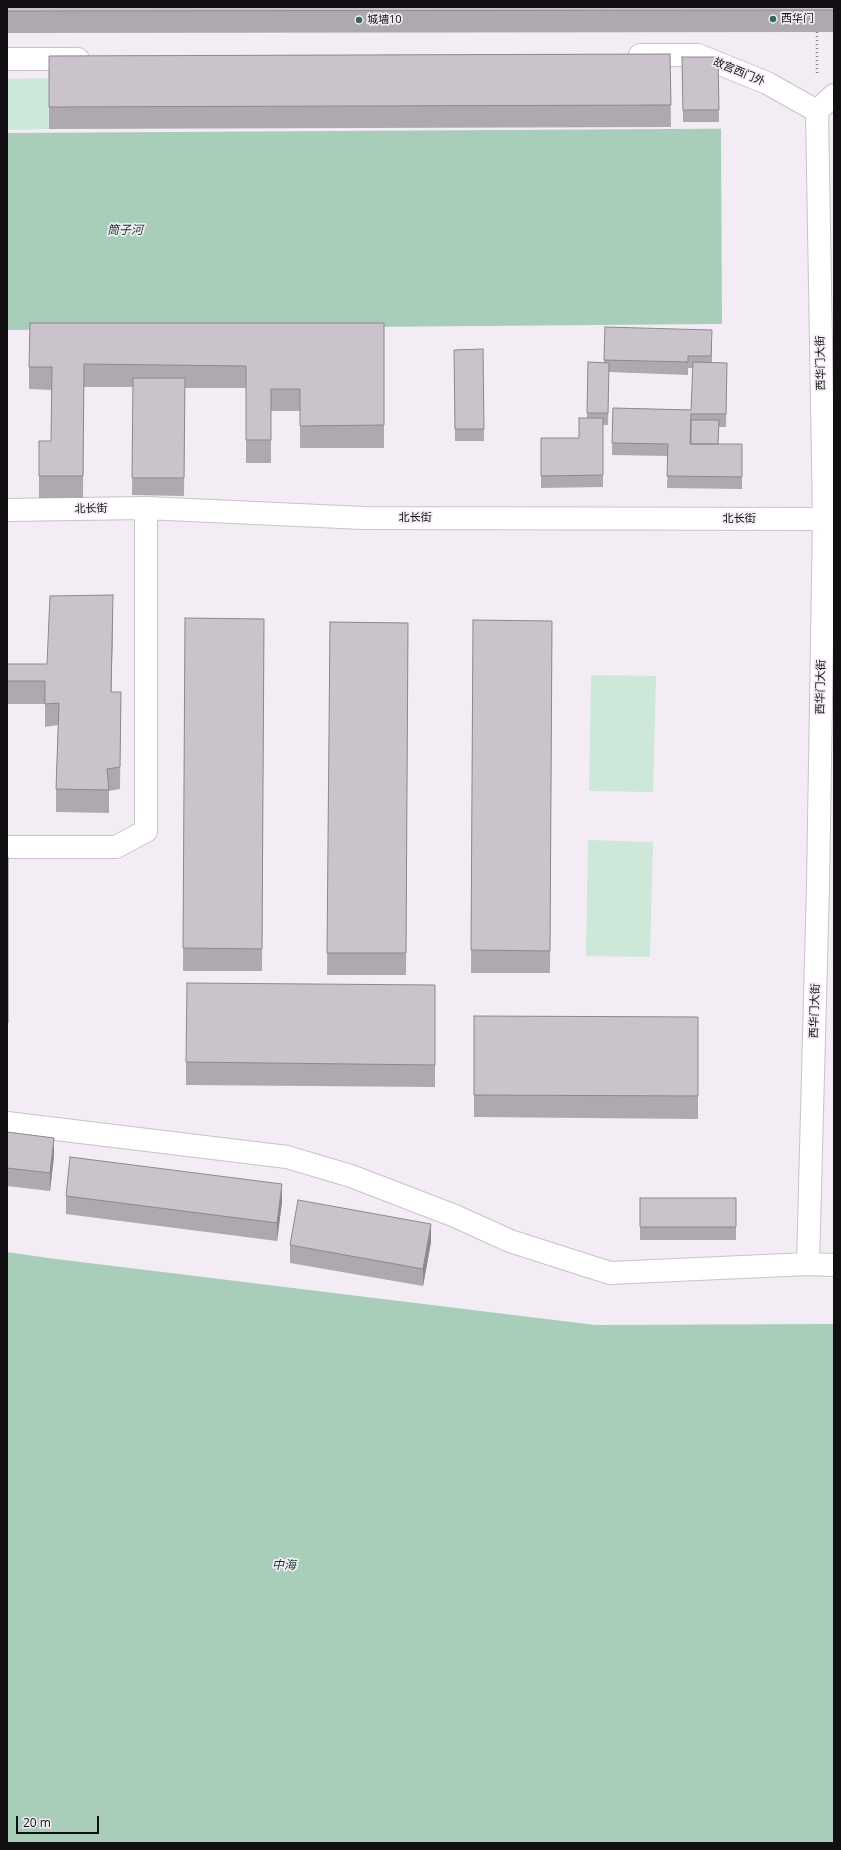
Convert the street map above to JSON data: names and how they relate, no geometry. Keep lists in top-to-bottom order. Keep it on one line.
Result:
{"streets":{"street":["故宫西门外","西华门大街","北长街"]},"crossings":[["故宫西门外","西华门大街"],["西华门大街","北长街"]],"water":["筒子河","中海"],"places":["西华门","城墙10"],"scale_bar":"20 m"}
